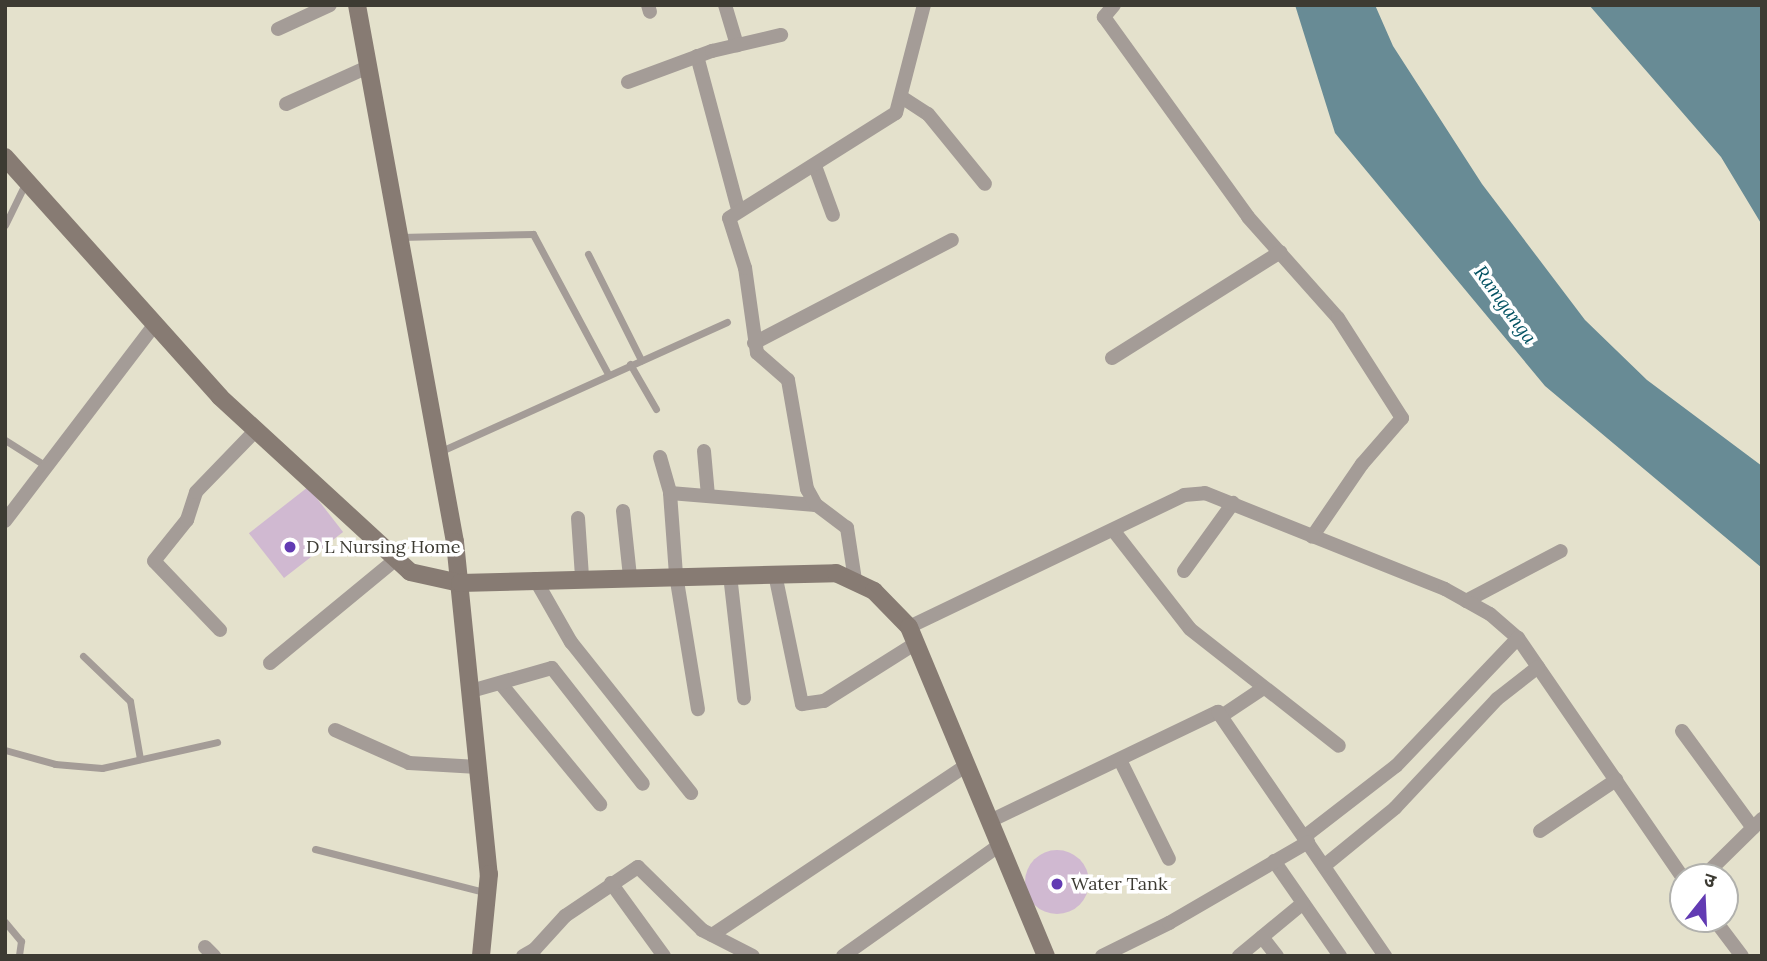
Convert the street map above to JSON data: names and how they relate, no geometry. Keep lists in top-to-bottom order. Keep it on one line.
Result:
{"water":["Ramganga"],"places":["D L Nursing Home","Water Tank"],"north":"top"}
